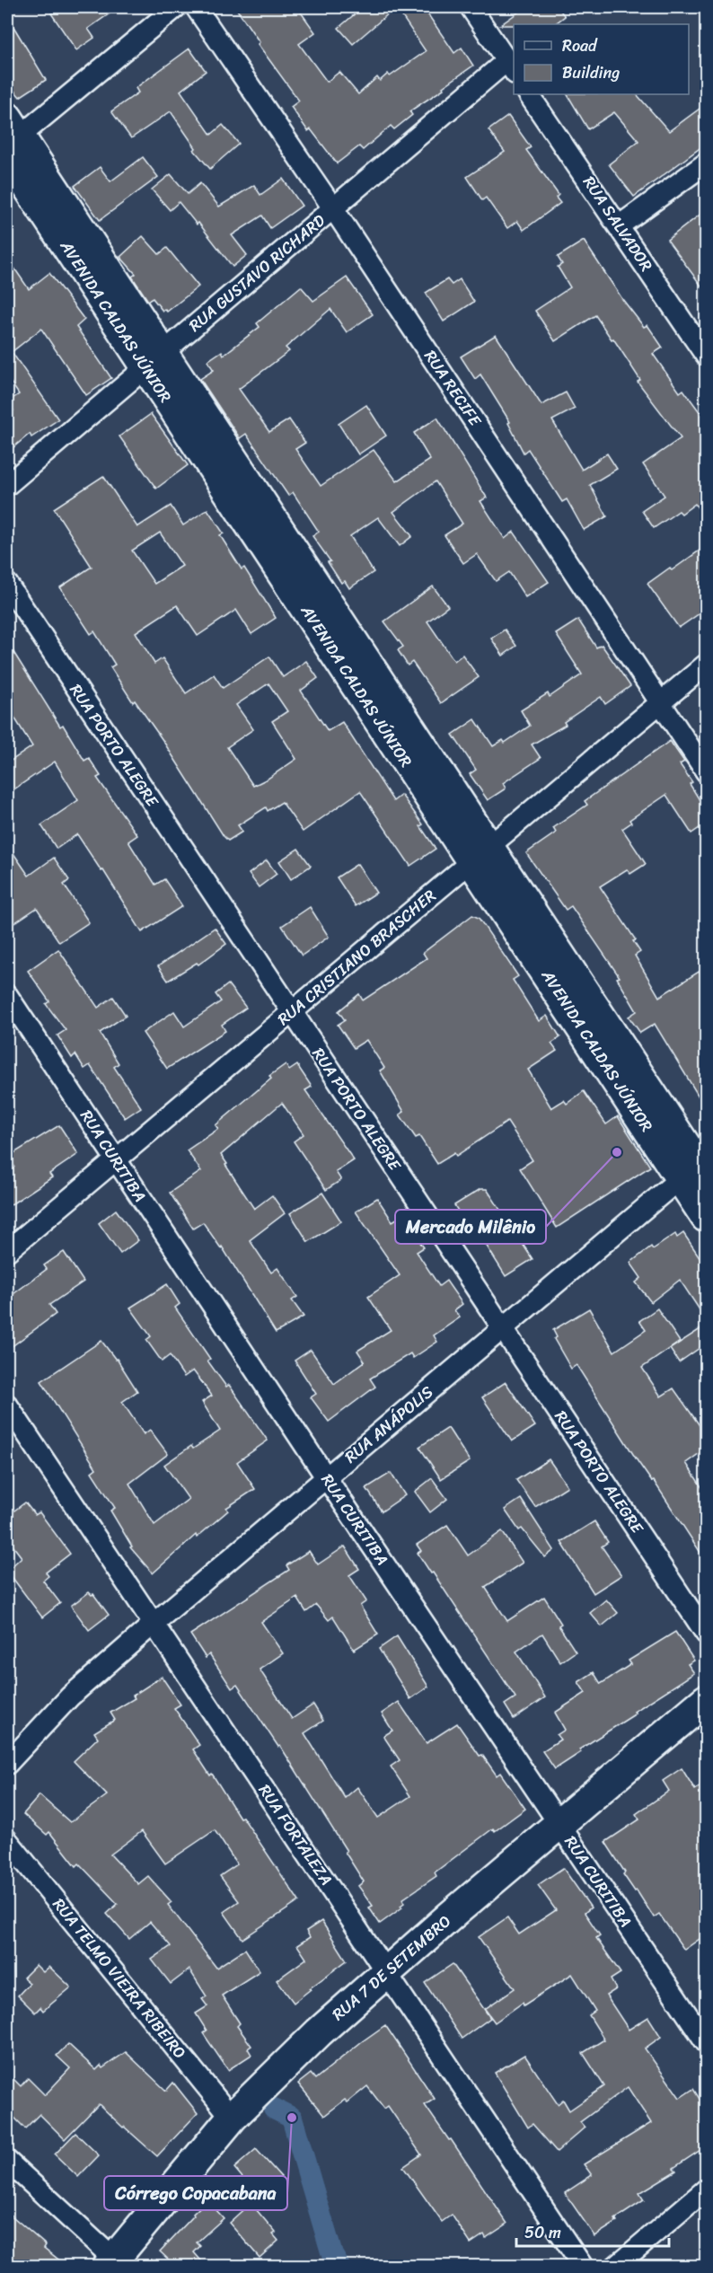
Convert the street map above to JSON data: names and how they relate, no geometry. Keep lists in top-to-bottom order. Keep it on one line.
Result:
{"streets":{"main road":["AVENIDA CALDAS JÚNIOR","RUA 7 DE SETEMBRO"],"street":["RUA SALVADOR","RUA GUSTAVO RICHARD","RUA RECIFE","RUA PORTO ALEGRE","RUA CRISTIANO BRASCHER","RUA CURITIBA","RUA ANÁPOLIS","RUA FORTALEZA","RUA TELMO VIEIRA RIBEIRO"]},"crossings":[["RUA GUSTAVO RICHARD","AVENIDA CALDAS JÚNIOR"],["RUA GUSTAVO RICHARD","RUA RECIFE"],["AVENIDA CALDAS JÚNIOR","RUA CRISTIANO BRASCHER"],["AVENIDA CALDAS JÚNIOR","RUA ANÁPOLIS"],["RUA RECIFE","RUA CRISTIANO BRASCHER"],["RUA PORTO ALEGRE","RUA CRISTIANO BRASCHER"],["RUA PORTO ALEGRE","RUA ANÁPOLIS"],["RUA CRISTIANO BRASCHER","RUA CURITIBA"],["RUA CURITIBA","RUA ANÁPOLIS"],["RUA CURITIBA","RUA 7 DE SETEMBRO"],["RUA ANÁPOLIS","RUA FORTALEZA"],["RUA FORTALEZA","RUA 7 DE SETEMBRO"],["RUA 7 DE SETEMBRO","RUA TELMO VIEIRA RIBEIRO"]],"places":["Mercado Milênio","Córrego Copacabana"],"legend":["Road","Building"],"scale_bar":"50 m"}
